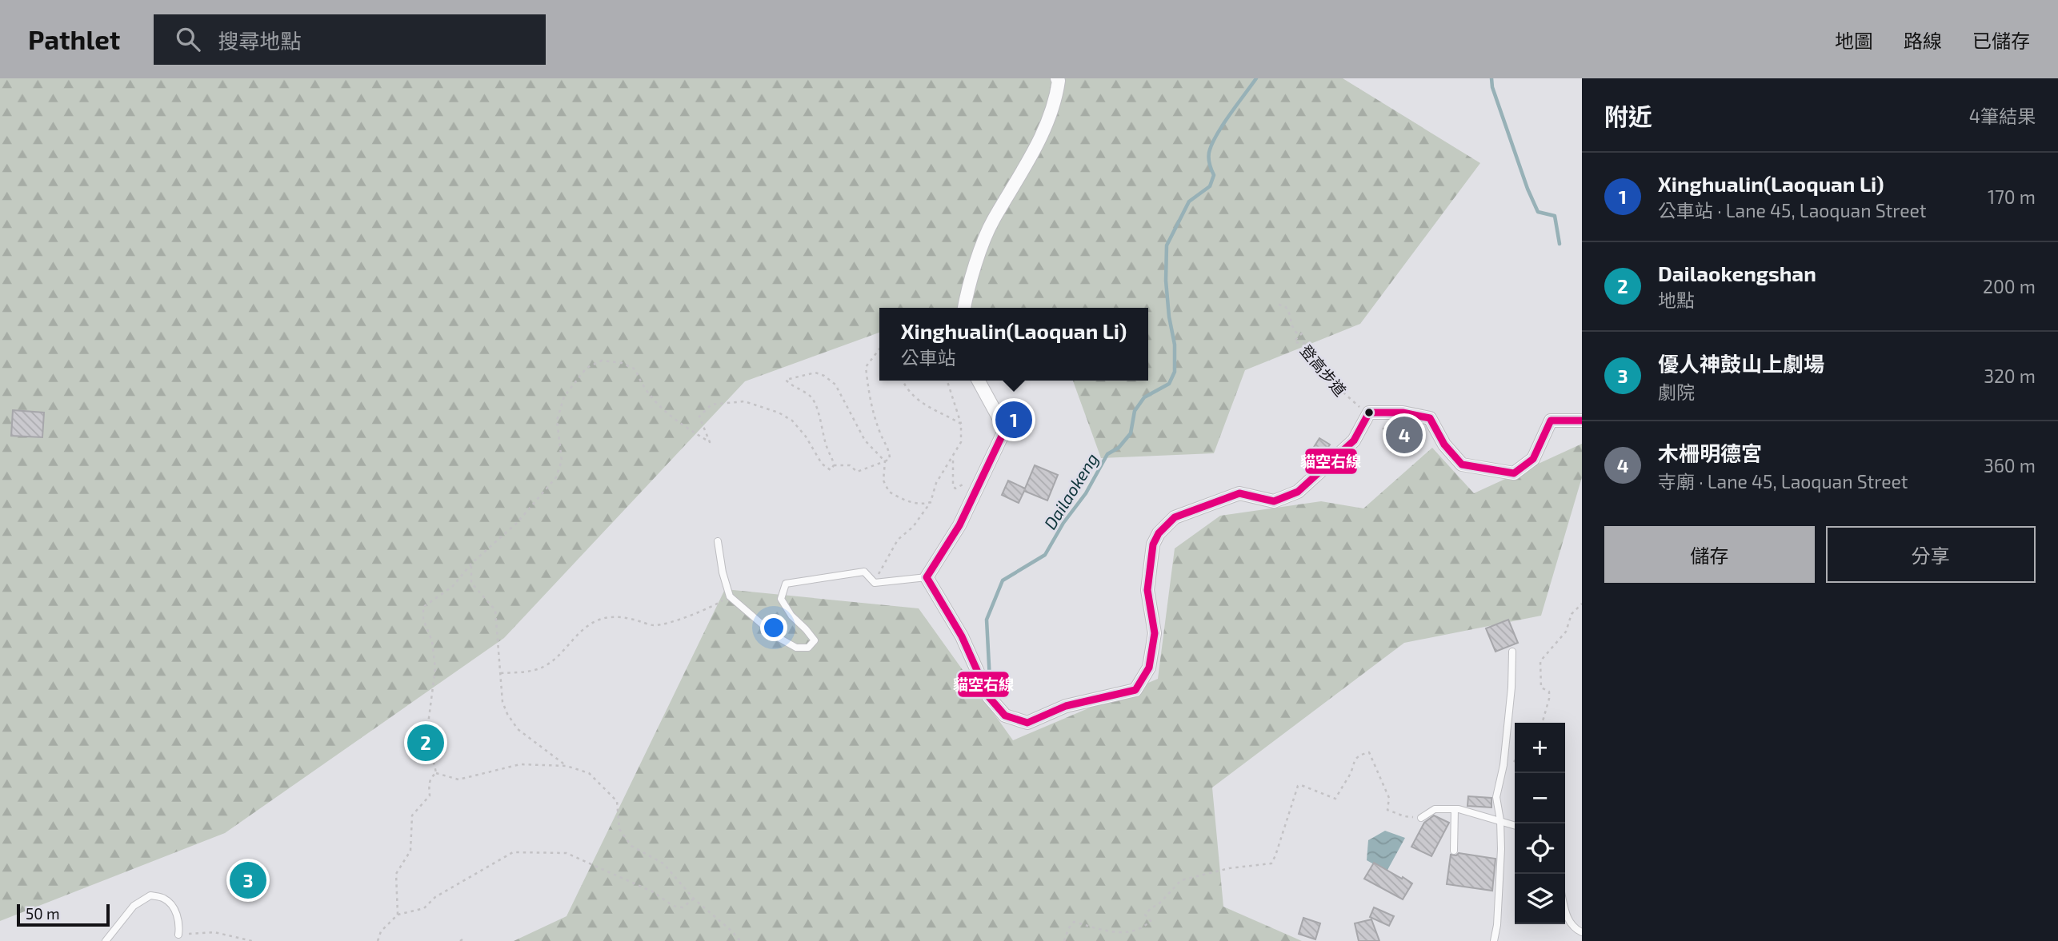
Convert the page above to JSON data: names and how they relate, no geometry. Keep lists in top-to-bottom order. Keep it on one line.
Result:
{"streets":{"path":["登高步道"]},"water":["Dailaokeng"],"lines":["transit line 貓空右線"],"scale_bar":"50 m","page":{"header":"Pathlet","search":"搜尋地點","nav":["地圖","路線","已儲存"],"heading":["附近","4筆結果"],"list":[{"mark":"1","name":"Xinghualin(Laoquan Li)","note":"公車站 · Lane 45, Laoquan Street","value":"170 m"},{"mark":"2","name":"Dailaokengshan","note":"地點","value":"200 m"},{"mark":"3","name":"優人神鼓山上劇場","note":"劇院","value":"320 m"},{"mark":"4","name":"木柵明德宮","note":"寺廟 · Lane 45, Laoquan Street","value":"360 m"}],"popup":["Xinghualin(Laoquan Li)","公車站"],"pins":["1","4","2","3"],"buttons":["儲存","分享"],"map_buttons":["+","−"],"scale":"50 m"}}
